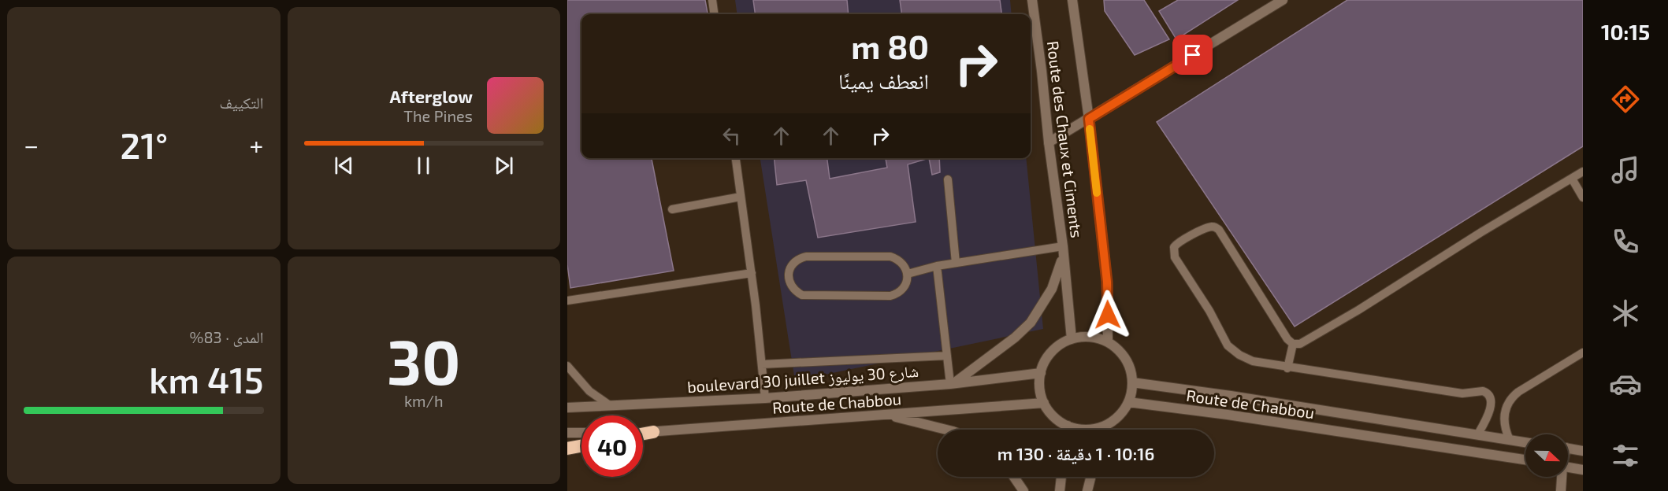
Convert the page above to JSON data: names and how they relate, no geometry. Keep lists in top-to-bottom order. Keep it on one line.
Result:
{"streets":{"street":["Route des Chaux et Ciments","boulevard 30 juillet شارع 30 يوليوز","Route de Chabbou"]},"crossings":[["Route des Chaux et Ciments","boulevard 30 juillet شارع 30 يوليوز"],["Route des Chaux et Ciments","Route de Chabbou"],["boulevard 30 juillet شارع 30 يوليوز","Route de Chabbou"]],"north":"right","page":{"tabs":"10:15","tile":["التكييف",["30","km/h"],["المدى · 83%","415 km"]],"turn":["80 m","انعطف يمينًا"],"song":["Afterglow","The Pines"],"heat":["−","21°","+"],"limit":"40","trip":"10:16 · 1 دقيقة · 130 m"}}
